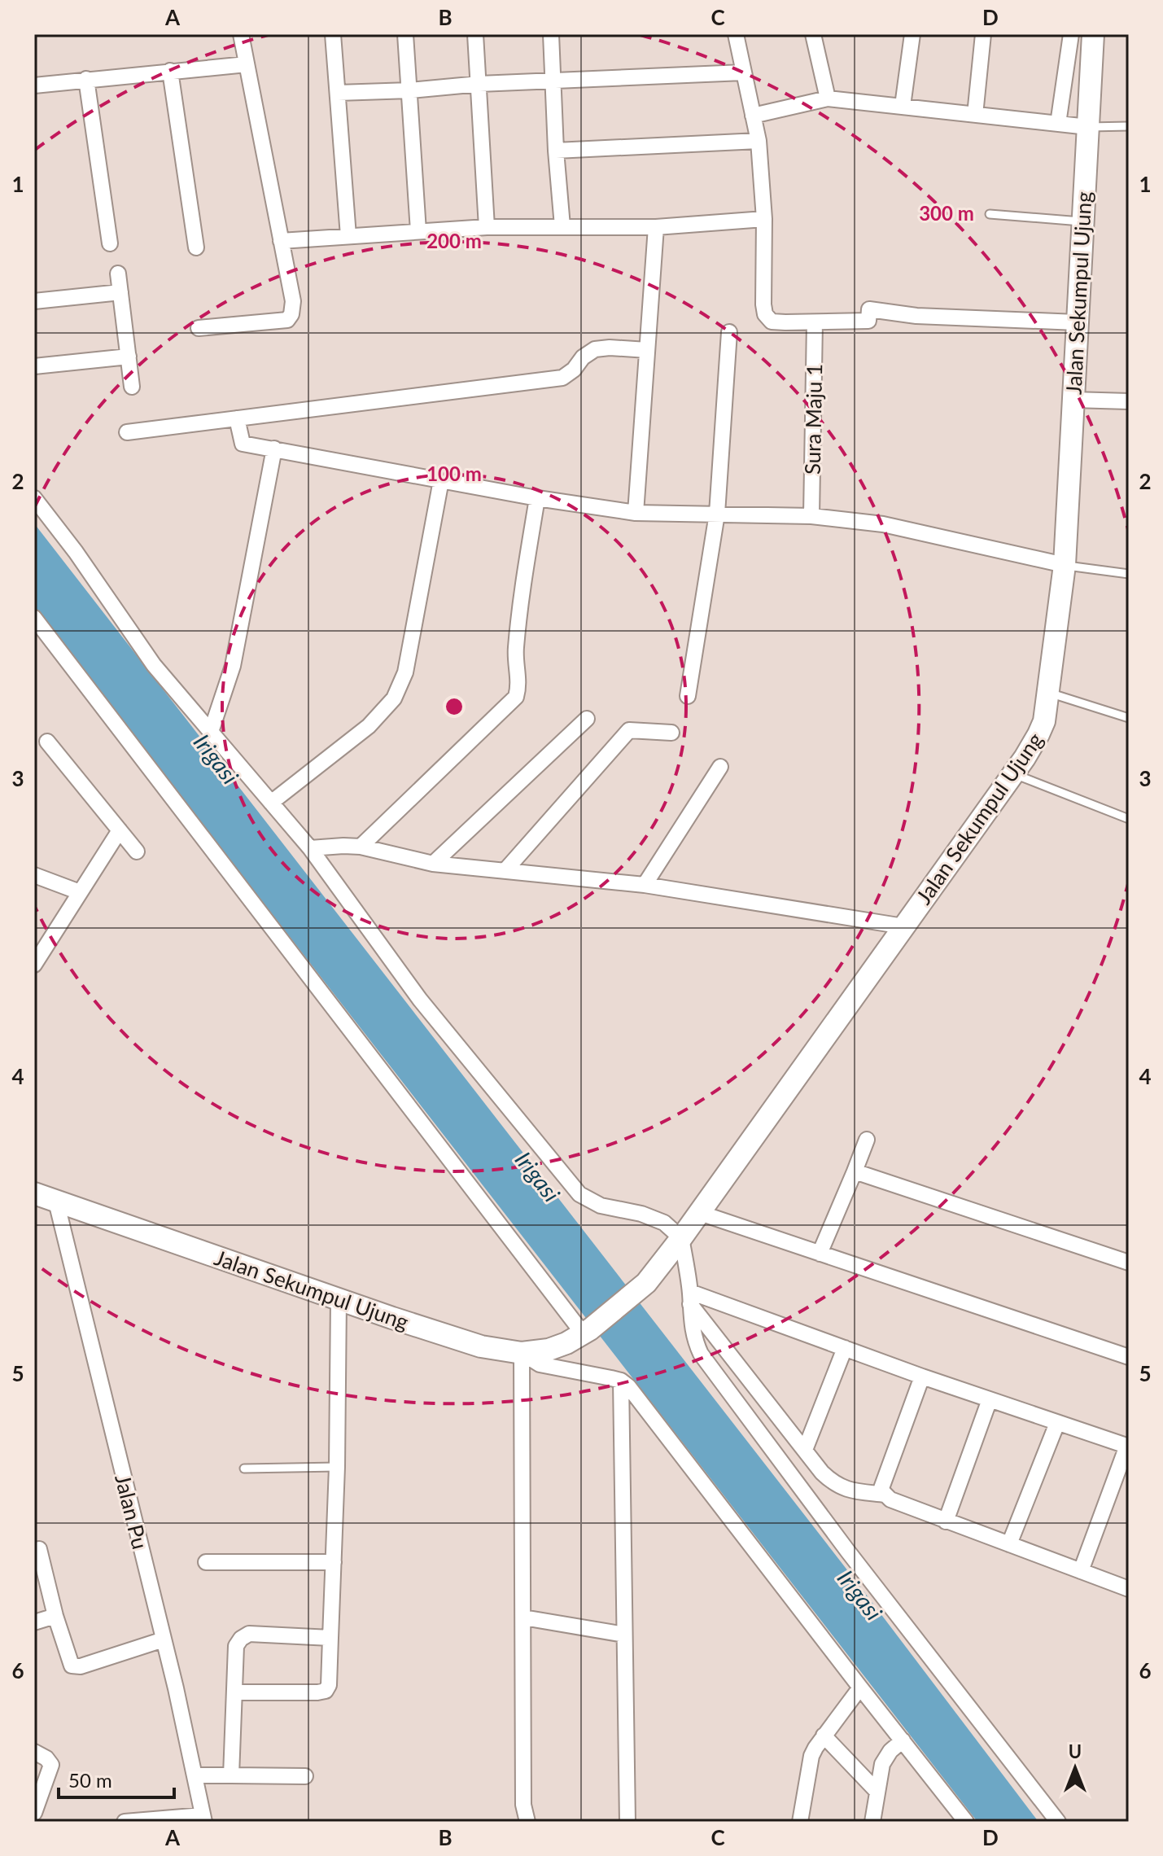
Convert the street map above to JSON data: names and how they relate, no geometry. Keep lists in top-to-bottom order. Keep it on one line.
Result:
{"streets":{"main road":["Jalan Sekumpul Ujung"],"street":["Sura Maju 1","Jalan Pu"]},"crossings":[["Jalan Sekumpul Ujung","Jalan Pu"]],"water":["Irigasi"],"scale_bar":"50 m","north":"top","grid":{"columns":["A","B","C","D"],"rows":["1","2","3","4","5","6"]},"rings":["300 m","200 m","100 m"]}
